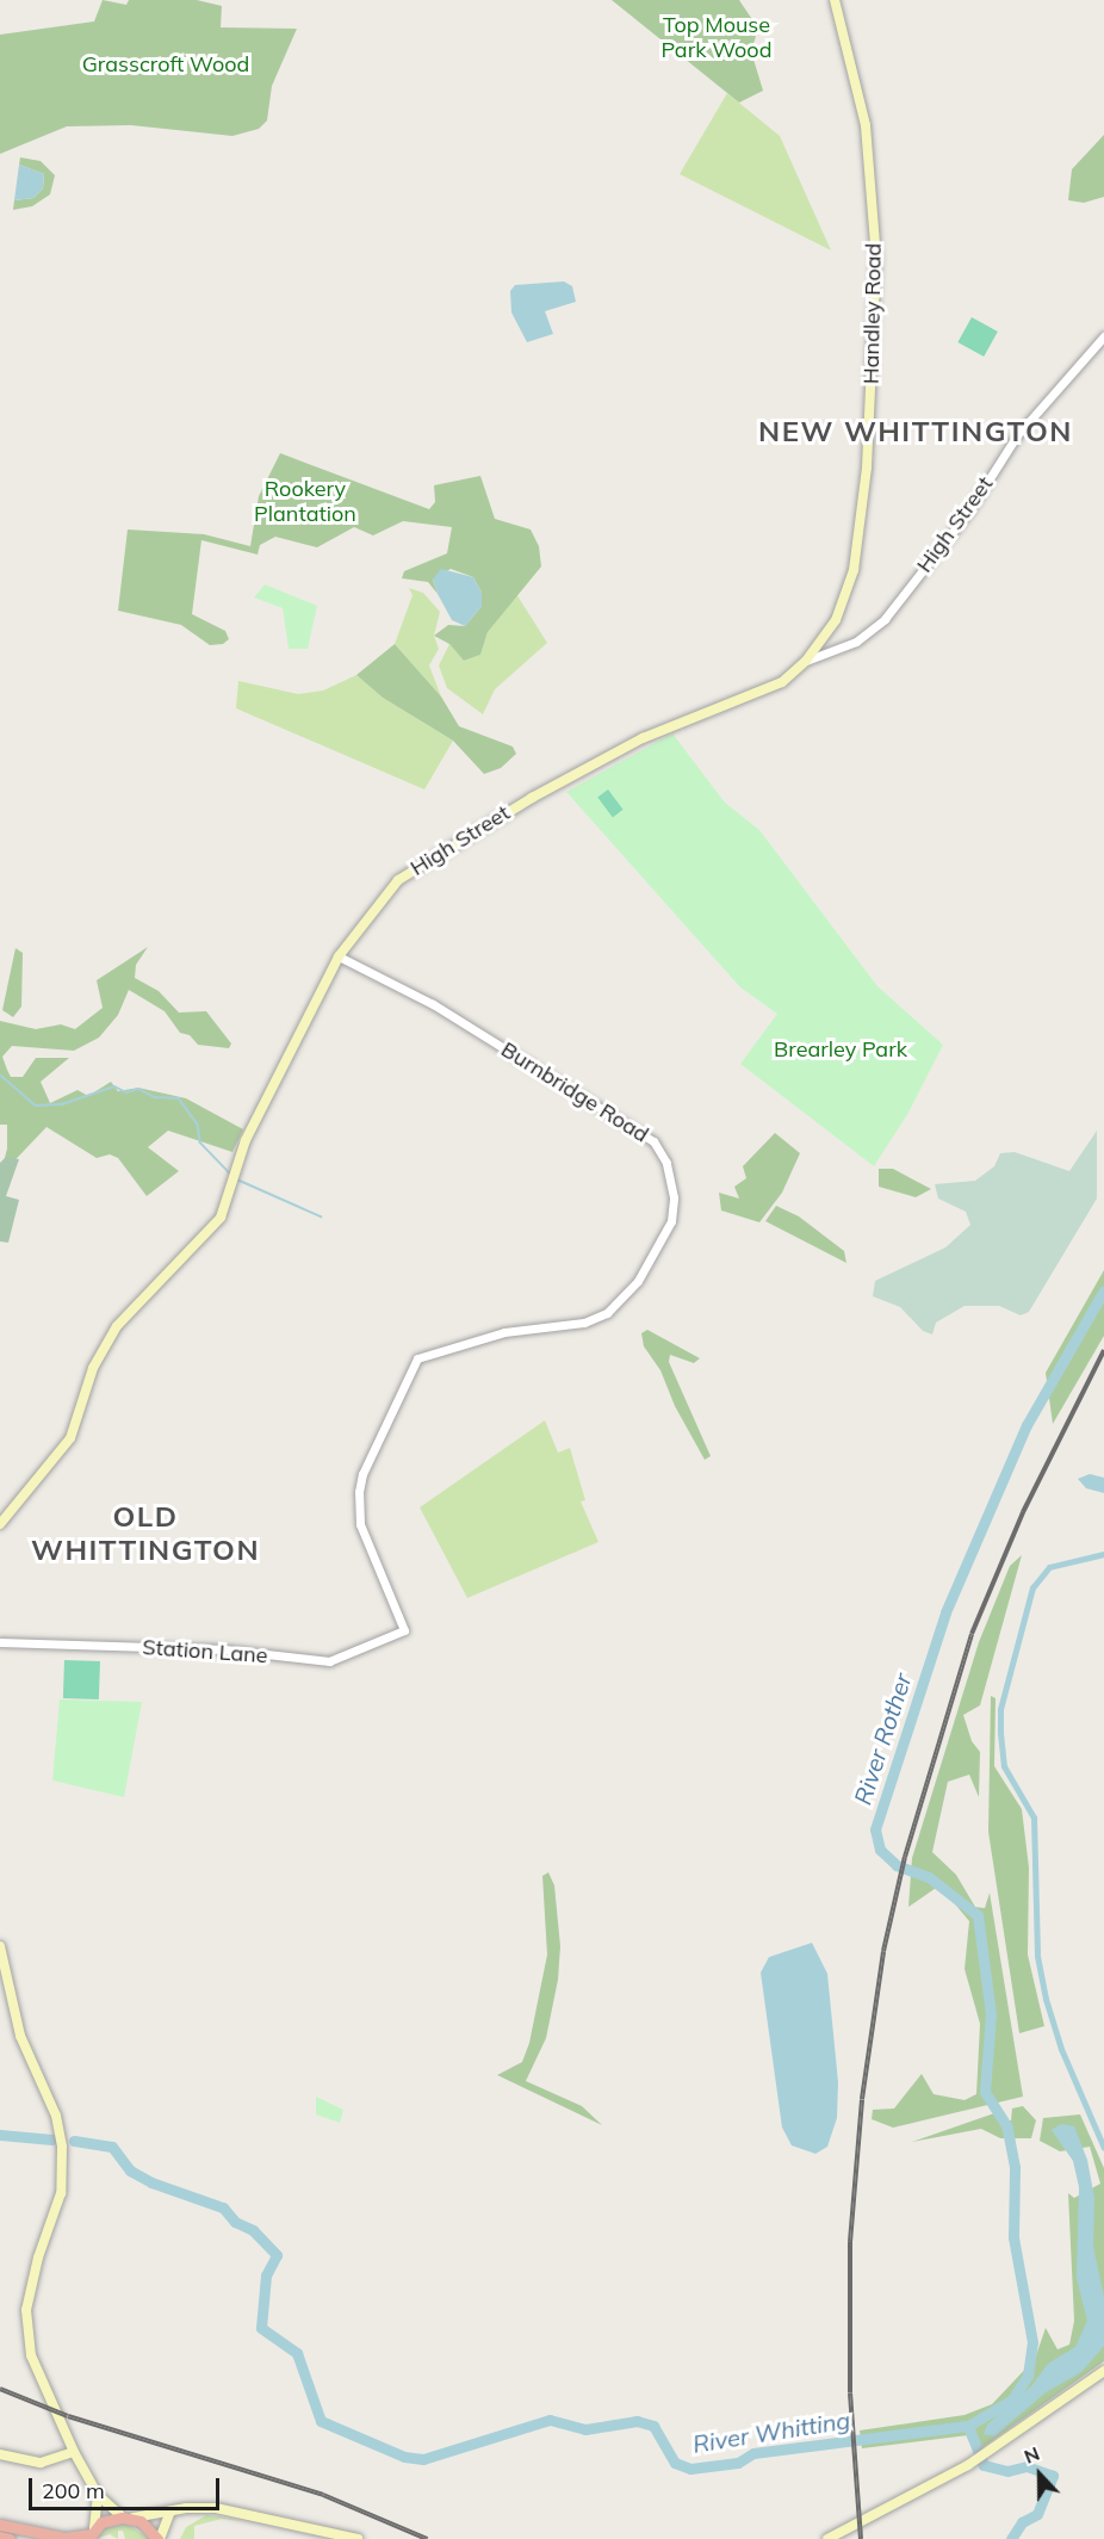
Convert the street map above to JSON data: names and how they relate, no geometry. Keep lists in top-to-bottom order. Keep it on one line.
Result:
{"streets":{"main road":["Handley Road","High Street"],"street":["Burnbridge Road","Station Lane"]},"crossings":[["Handley Road","High Street"],["High Street","Burnbridge Road"],["Burnbridge Road","Station Lane"]],"districts":["NEW WHITTINGTON","OLD WHITTINGTON"],"water":["River Rother","River Whitting"],"parks":["Top Mouse Park Wood","Grasscroft Wood","Rookery Plantation","Brearley Park"],"scale_bar":"200 m","north":"top"}
